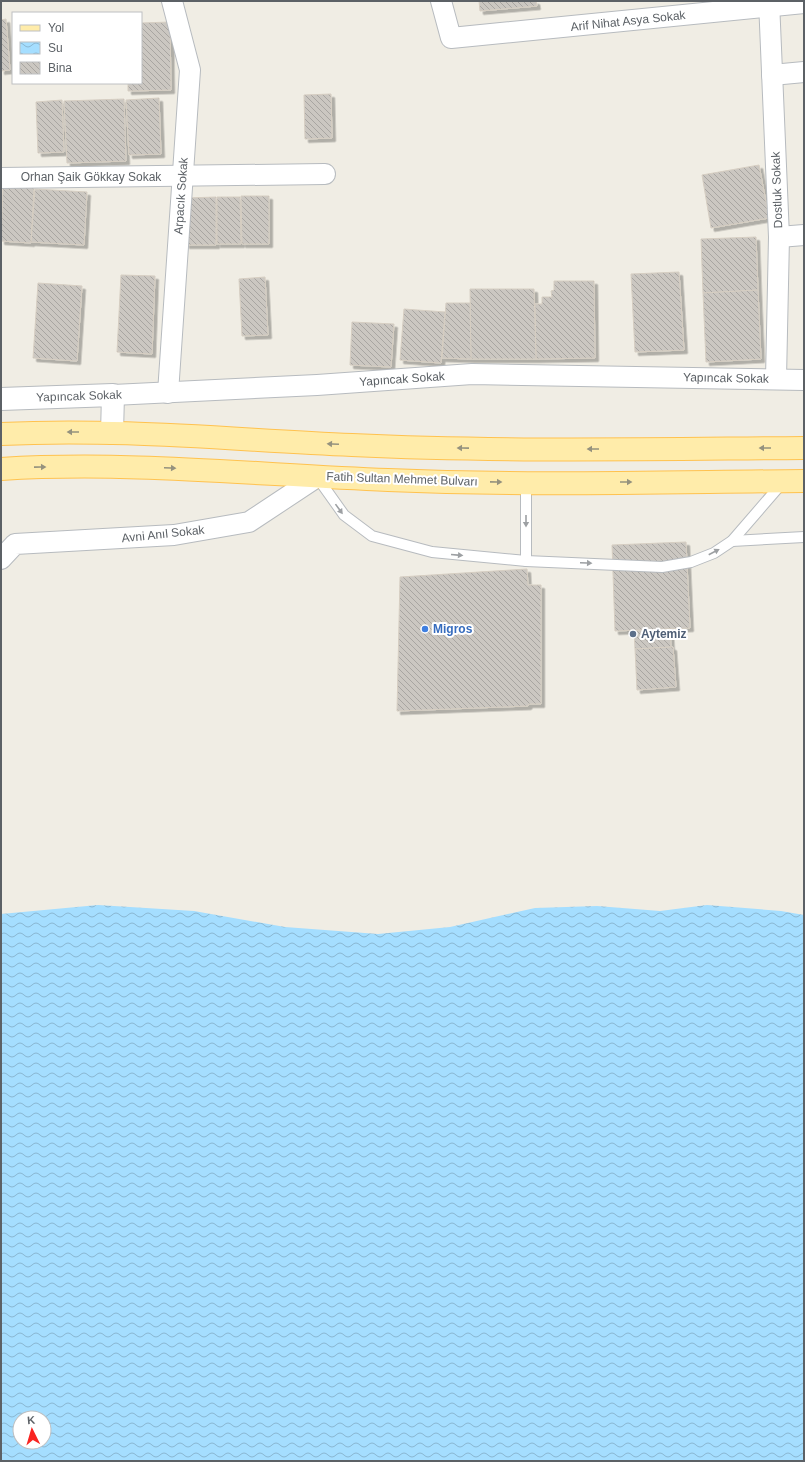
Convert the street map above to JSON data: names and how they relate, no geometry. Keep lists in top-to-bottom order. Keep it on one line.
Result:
{"streets":{"main road":["Fatih Sultan Mehmet Bulvarı"],"street":["Arif Nihat Asya Sokak","Orhan Şaik Gökkay Sokak","Dostluk Sokak","Arpacık Sokak","Yapıncak Sokak","Avni Anıl Sokak"]},"crossings":[["Arif Nihat Asya Sokak","Dostluk Sokak"],["Orhan Şaik Gökkay Sokak","Arpacık Sokak"],["Dostluk Sokak","Yapıncak Sokak"],["Arpacık Sokak","Yapıncak Sokak"],["Fatih Sultan Mehmet Bulvarı","Avni Anıl Sokak"]],"places":["Migros","Aytemiz"],"legend":["Yol","Su","Bina"],"north":"top"}
